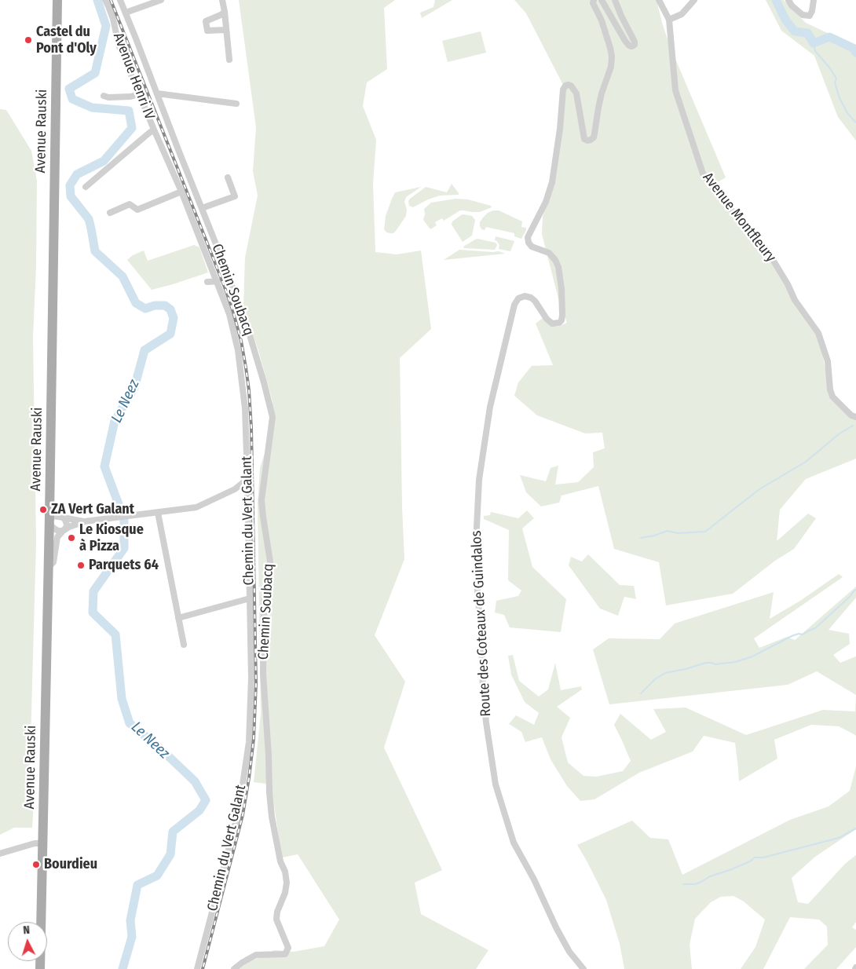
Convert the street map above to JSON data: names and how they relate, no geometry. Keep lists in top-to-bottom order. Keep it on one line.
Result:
{"streets":{"main road":["Avenue Rauski"],"street":["Avenue Henri IV","Avenue Montfleury","Chemin Soubacq","Chemin du Vert Galant","Route des Coteaux de Guindalos"]},"crossings":[["Avenue Henri IV","Chemin du Vert Galant"]],"water":["Le Neez"],"places":["Castel du Pont d'Oly","ZA Vert Galant","Le Kiosque à Pizza","Parquets 64","Bourdieu"],"north":"top"}
